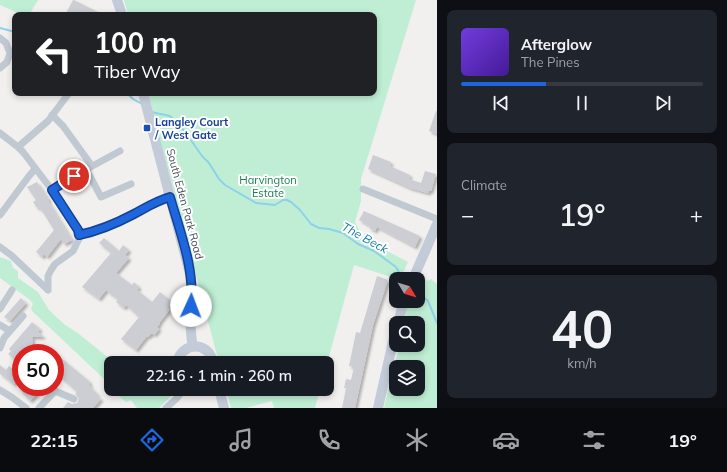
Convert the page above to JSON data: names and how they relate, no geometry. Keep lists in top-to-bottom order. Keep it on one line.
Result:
{"streets":{"main road":["South Eden Park Road"]},"water":["The Beck"],"parks":["Harvington Estate"],"places":{"transit":["Langley Court / West Gate"]},"north":"bottom right","page":{"turn":["100 m","Tiber Way"],"song":["Afterglow","The Pines"],"tile":["Climate",["40","km/h"]],"heat":["−","19°","+"],"limit":"50","trip":"22:16 · 1 min · 260 m","tabs":["22:15","19°"]}}
